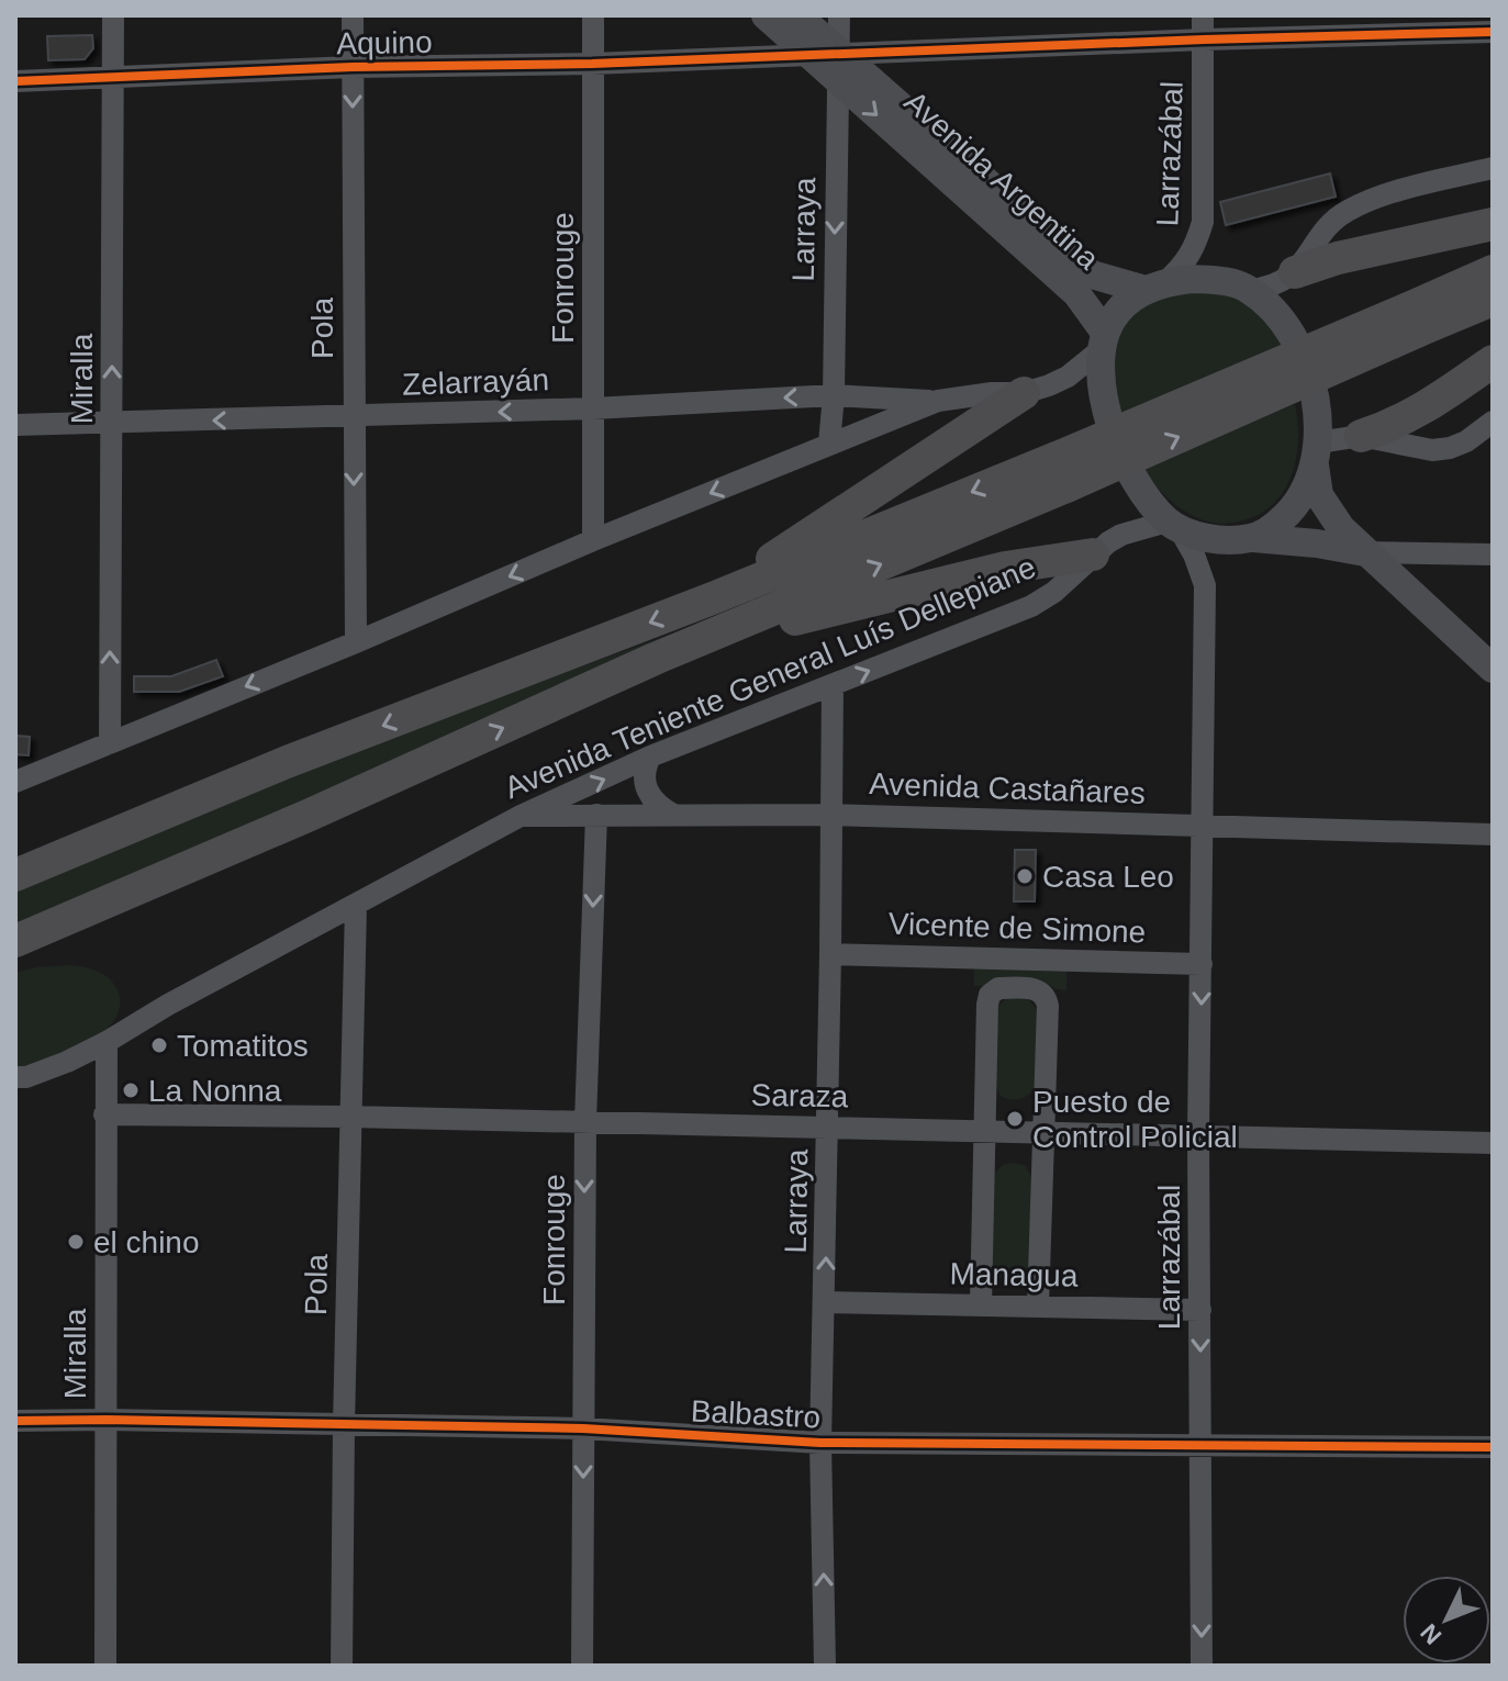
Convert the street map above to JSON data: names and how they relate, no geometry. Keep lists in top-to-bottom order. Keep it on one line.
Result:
{"streets":{"main road":["Avenida Argentina"],"street":["Aquino","Larrazábal","Larraya","Fonrouge","Pola","Miralla","Zelarrayán","Avenida Teniente General Luís Dellepiane","Avenida Castañares","Vicente de Simone","Saraza","Managua","Balbastro"]},"crossings":[["Aquino","Avenida Argentina"],["Aquino","Fonrouge"],["Aquino","Pola"],["Aquino","Miralla"],["Larrazábal","Avenida Argentina"],["Larrazábal","Avenida Teniente General Luís Dellepiane"],["Larrazábal","Avenida Castañares"],["Larrazábal","Vicente de Simone"],["Larrazábal","Saraza"],["Larrazábal","Managua"],["Larrazábal","Balbastro"],["Avenida Argentina","Larraya"],["Avenida Argentina","Avenida Teniente General Luís Dellepiane"],["Larraya","Zelarrayán"],["Larraya","Avenida Teniente General Luís Dellepiane"],["Larraya","Avenida Castañares"],["Larraya","Vicente de Simone"],["Larraya","Saraza"],["Larraya","Managua"],["Larraya","Balbastro"],["Fonrouge","Zelarrayán"],["Fonrouge","Avenida Castañares"],["Fonrouge","Saraza"],["Fonrouge","Balbastro"],["Pola","Zelarrayán"],["Pola","Avenida Teniente General Luís Dellepiane"],["Pola","Saraza"],["Pola","Balbastro"],["Miralla","Zelarrayán"],["Miralla","Avenida Teniente General Luís Dellepiane"],["Miralla","Saraza"],["Miralla","Balbastro"],["Avenida Teniente General Luís Dellepiane","Avenida Castañares"],["Vicente de Simone","Saraza"]],"one_way":["Larrazábal","Fonrouge","Pola","Miralla"],"places":["Casa Leo","Tomatitos","La Nonna","Puesto de Control Policial","el chino"],"north":"bottom left"}
